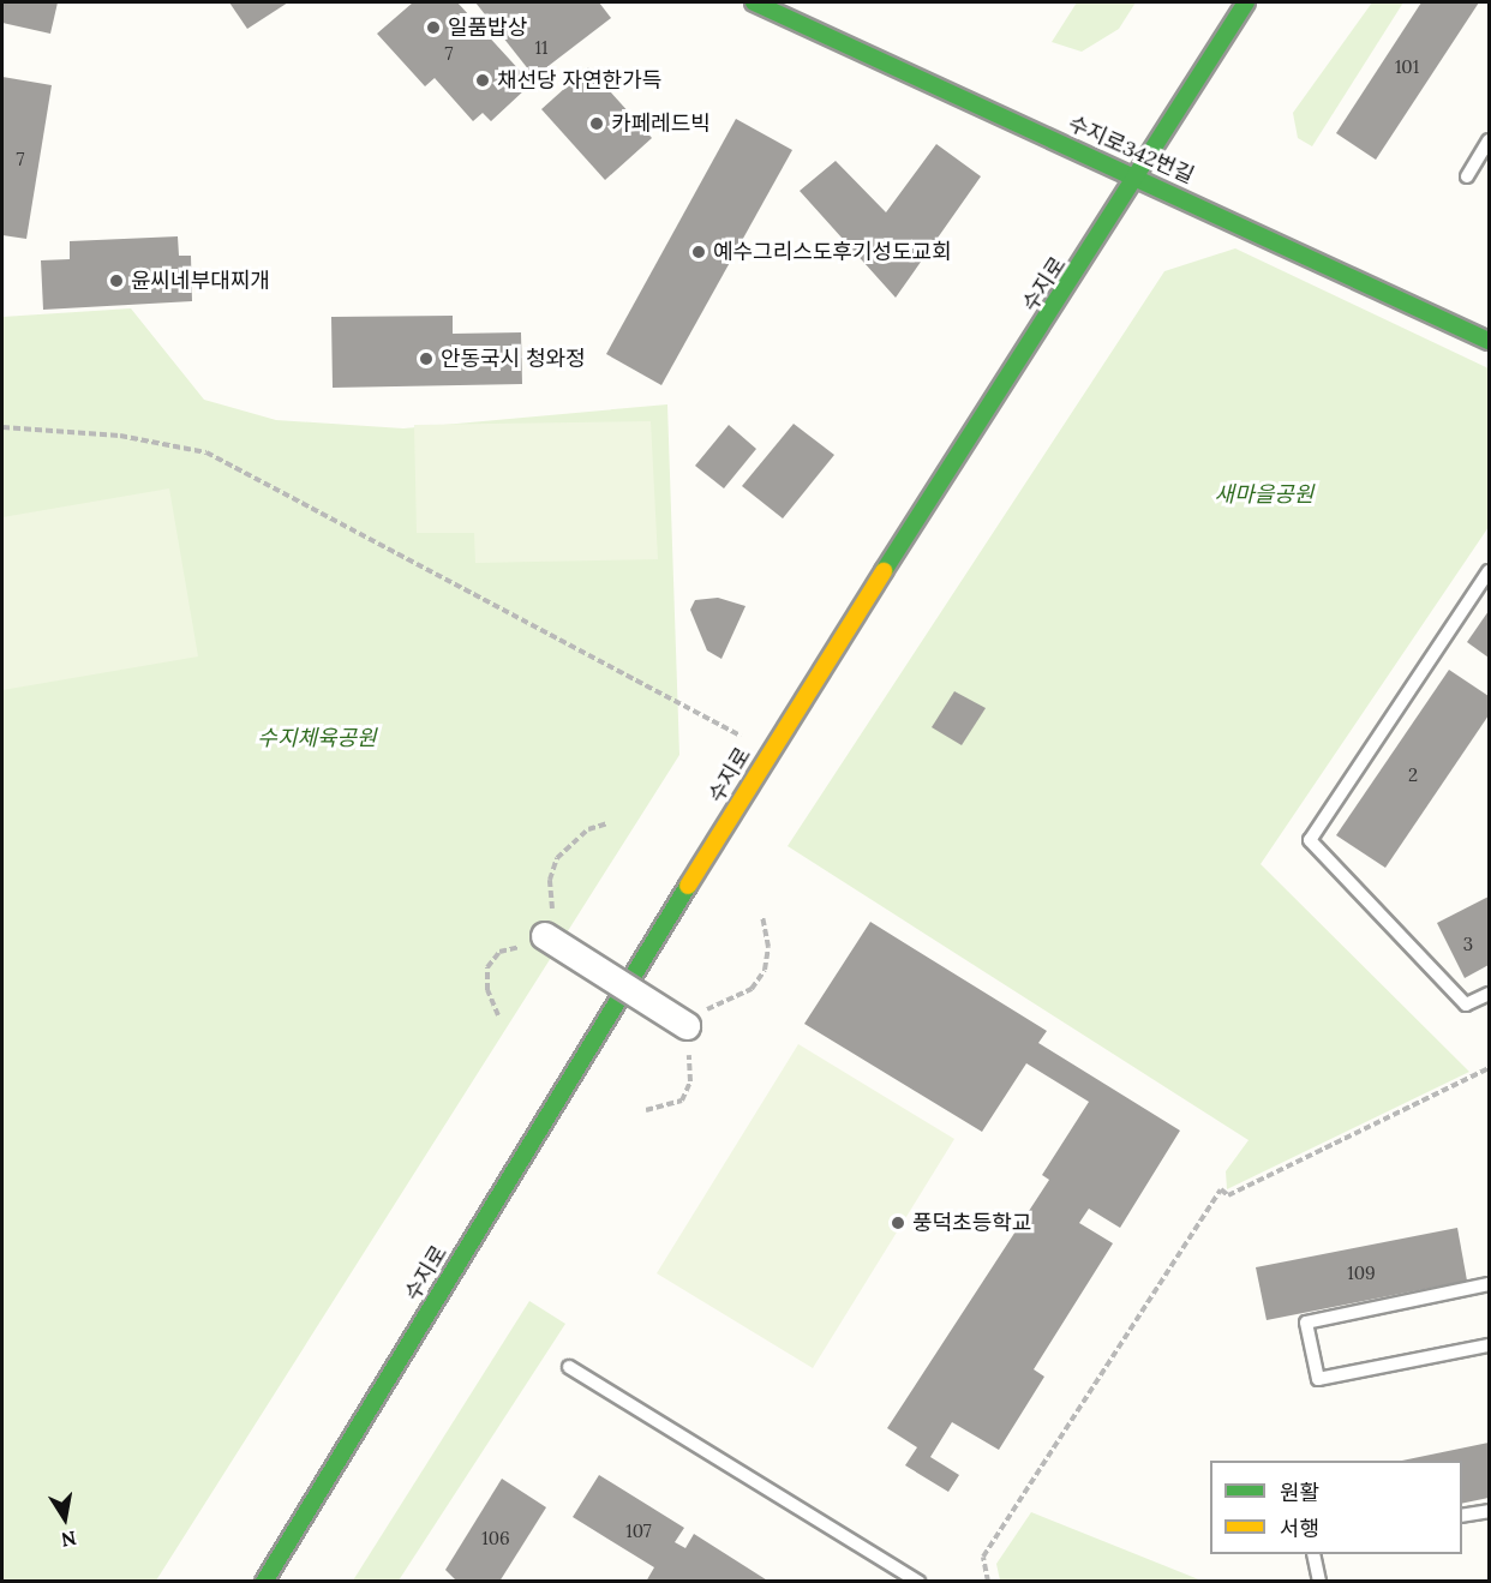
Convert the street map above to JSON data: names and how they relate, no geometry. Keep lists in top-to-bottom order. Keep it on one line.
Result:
{"streets":{"main road":["수지로342번길","수지로"]},"crossings":[["수지로342번길","수지로"]],"parks":["새마을공원","수지체육공원"],"places":["일품밥상","채선당 자연한가득","카페레드빅","예수그리스도후기성도교회","윤씨네부대찌개","안동국시 청와정","풍덕초등학교"],"house_numbers":["11","7","101","7","2","3","109","107","106"],"legend":["원활","서행"],"north":"bottom"}
